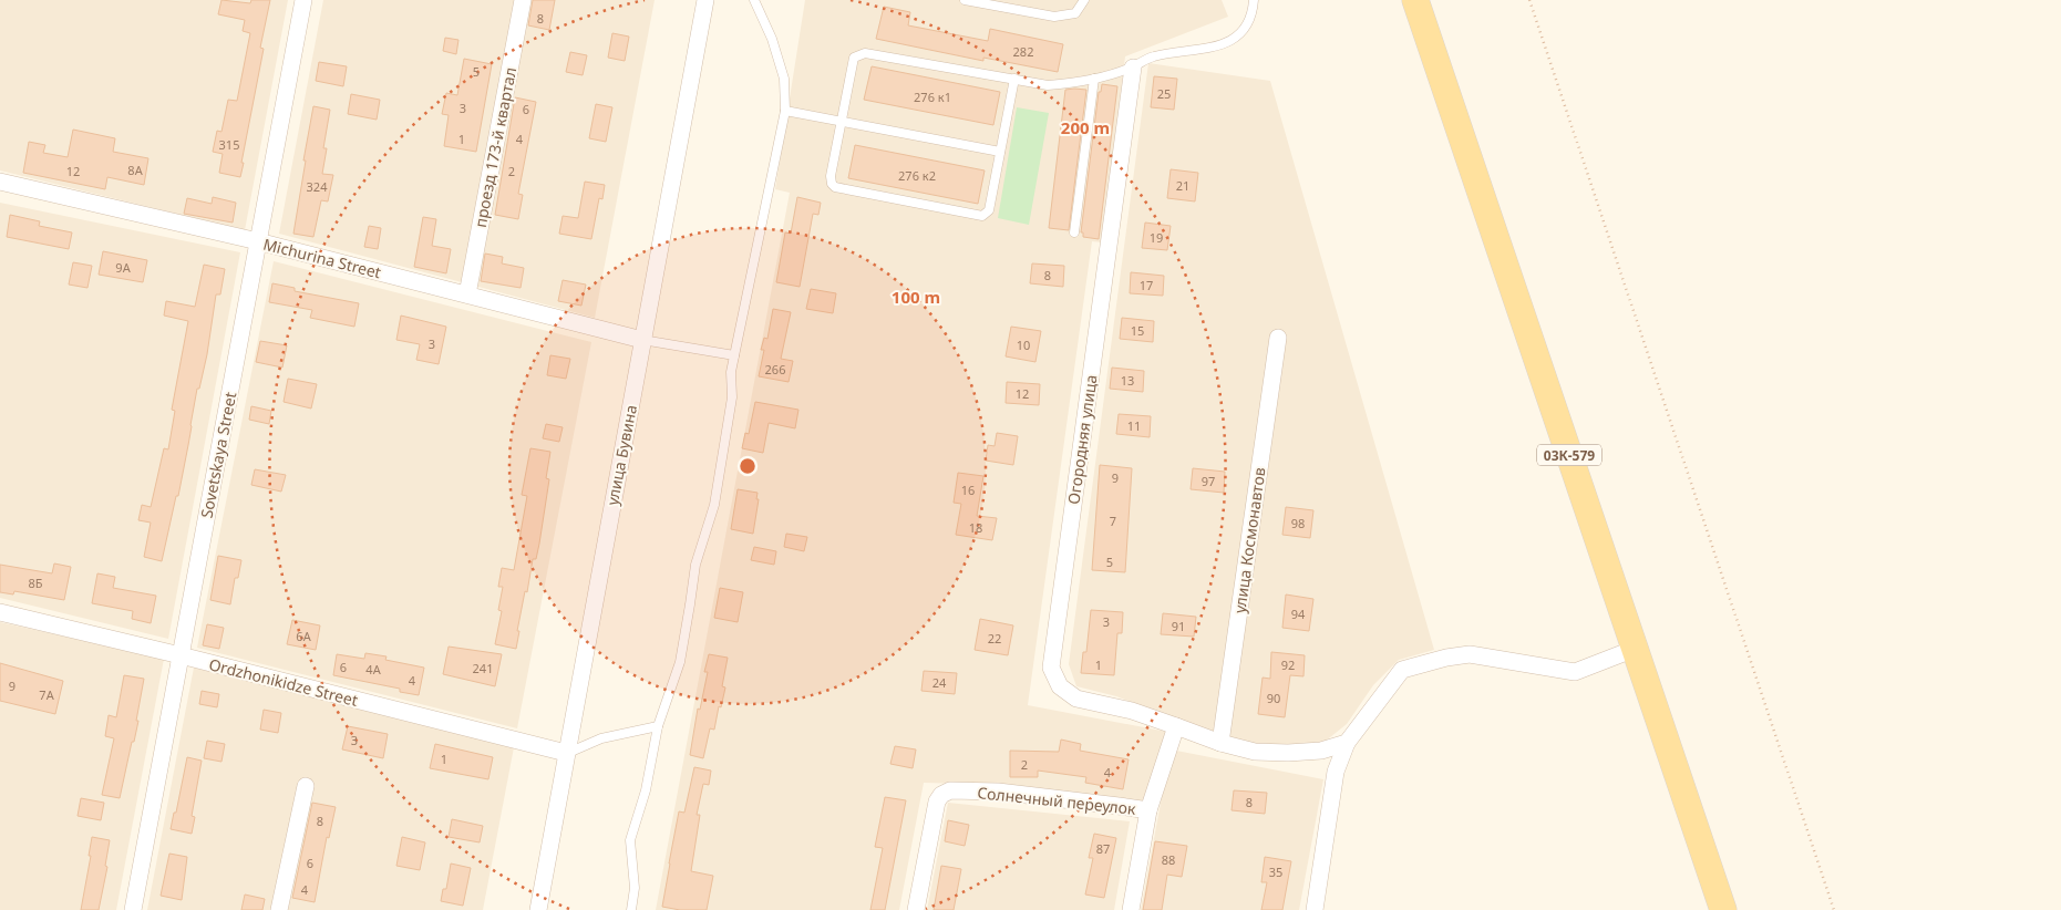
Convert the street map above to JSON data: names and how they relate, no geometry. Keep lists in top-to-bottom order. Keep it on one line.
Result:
{"streets":{"main road":["03К-579"],"street":["проезд 173-й квартал","Michurina Street","Огородняя улица","Sovetskaya Street","улица Бувина","улица Космонавтов","Ordzhonikidze Street","Солнечный переулок"]},"crossings":[["проезд 173-й квартал","Michurina Street"],["Michurina Street","Sovetskaya Street"],["Michurina Street","улица Бувина"],["Огородняя улица","Солнечный переулок"],["Sovetskaya Street","Ordzhonikidze Street"],["улица Бувина","Ordzhonikidze Street"]],"house_numbers":["8","282","5","25","276 к1","3","6","1","4","315","8А","12","2","276 к2","21","324","19","9А","8","17","15","3","10","266","13","12","11","9","97","16","7","98","18","5","8Б","94","3","91","6А","22","1","92","6","241","4А","4","24","9","7А","90","3","1","2","4","8","8","87","88","6","35","4"],"rings":["200 m","100 m"]}
